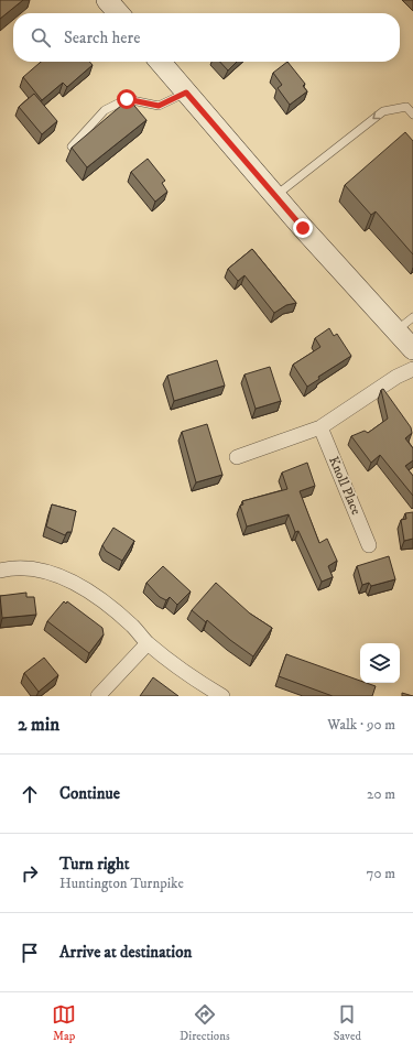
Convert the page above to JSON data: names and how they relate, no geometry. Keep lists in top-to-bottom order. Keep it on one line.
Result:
{"streets":{"street":["Knoll Place"]},"page":{"search":"Search here","heading":["2 min","Walk · 90 m"],"list":[["Continue","20 m"],["Turn right","Huntington Turnpike","70 m"],"Arrive at destination"],"nav":["Map","Directions","Saved"]}}
